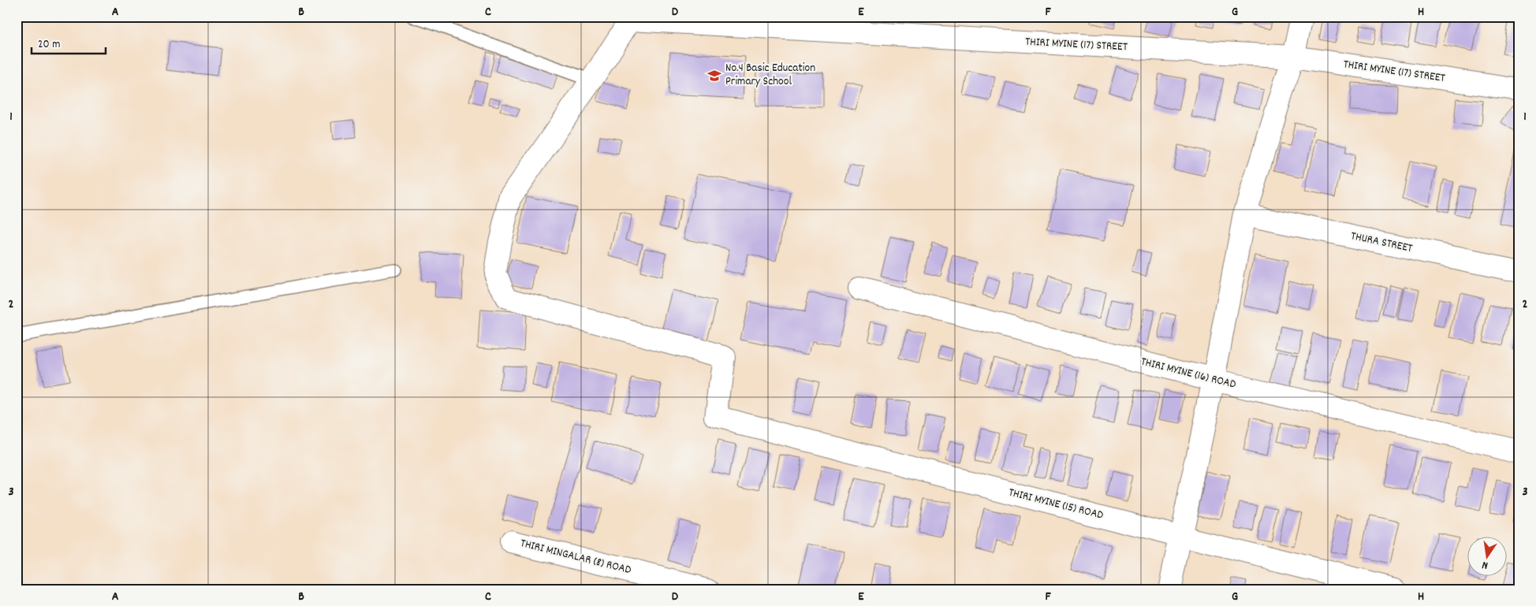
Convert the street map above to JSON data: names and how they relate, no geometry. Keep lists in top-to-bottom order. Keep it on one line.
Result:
{"streets":{"street":["THIRI MYINE (17) STREET","THURA STREET","THIRI MYINE (16) ROAD","THIRI MYINE (15) ROAD","THIRI MINGALAR (8) ROAD"]},"places":{"school or university":["No.4 Basic Education Primary School"]},"scale_bar":"20 m","north":"bottom","grid":{"columns":["A","B","C","D","E","F","G","H"],"rows":["1","2","3"]}}
